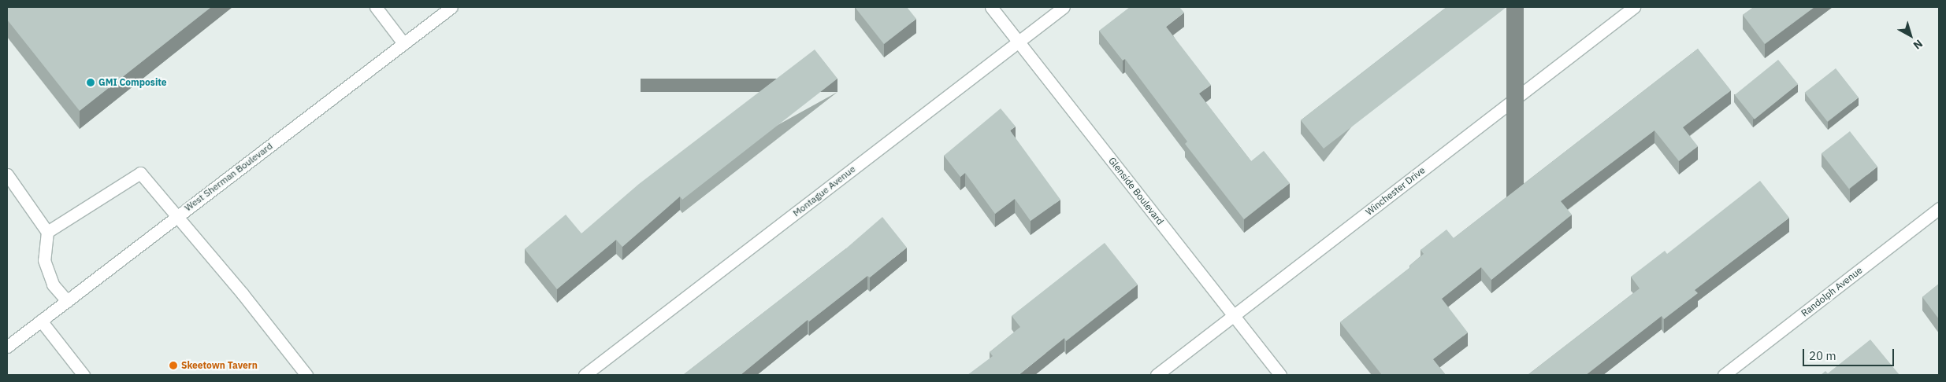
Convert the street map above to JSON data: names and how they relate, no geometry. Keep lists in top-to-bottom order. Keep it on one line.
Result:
{"streets":{"street":["West Sherman Boulevard","Montague Avenue","Glenside Boulevard","Winchester Drive","Randolph Avenue"]},"crossings":[["Montague Avenue","Glenside Boulevard"],["Glenside Boulevard","Winchester Drive"]],"places":["GMI Composite","Skeetown Tavern"],"scale_bar":"20 m","north":"bottom right"}
